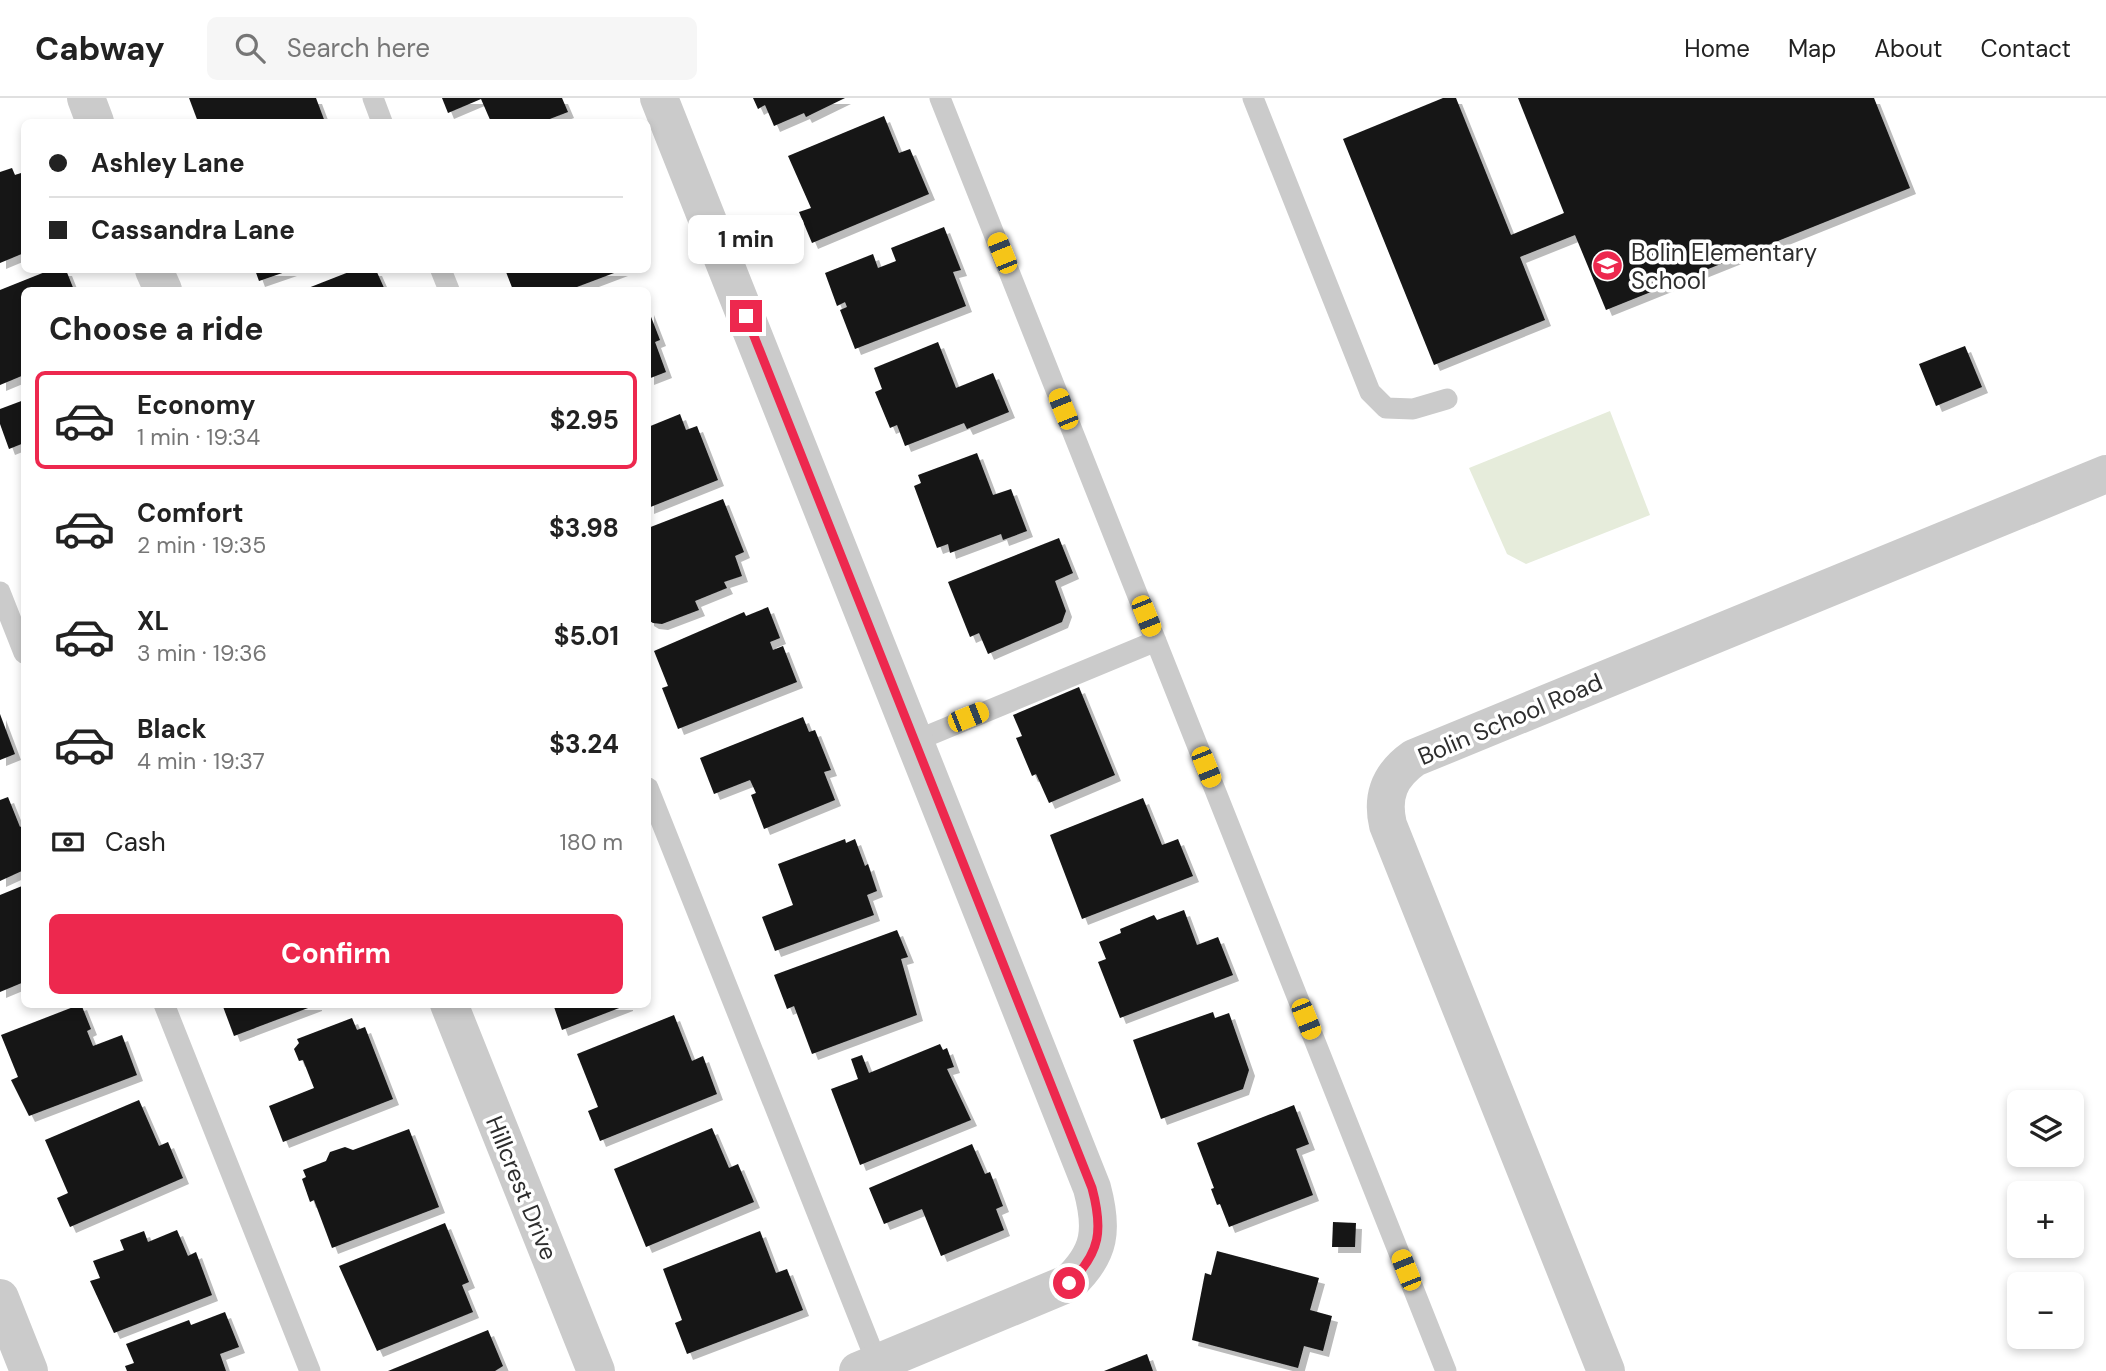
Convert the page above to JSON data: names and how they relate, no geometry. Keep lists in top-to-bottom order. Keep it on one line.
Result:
{"streets":{"street":["Bolin School Road","Hillcrest Drive"]},"places":{"school or university":["Bolin Elementary School"]},"page":{"header":"Cabway","search":"Search here","nav":["Home","Map","About","Contact"],"banner":["Ashley Lane","Cassandra Lane"],"bubble":"1 min","heading":"Choose a ride","list":[{"name":"Economy","note":"1 min · 19:34","value":"$2.95"},{"name":"Comfort","note":"2 min · 19:35","value":"$3.98"},{"name":"XL","note":"3 min · 19:36","value":"$5.01"},{"name":"Black","note":"4 min · 19:37","value":"$3.24"}],"pay":["Cash","180 m"],"buttons":"Confirm","map_buttons":["+","−"]}}
